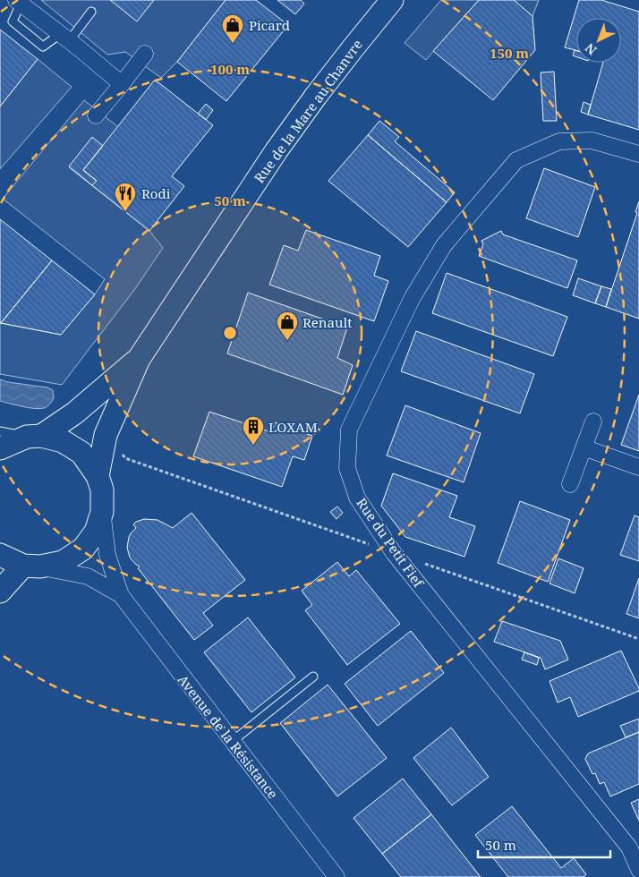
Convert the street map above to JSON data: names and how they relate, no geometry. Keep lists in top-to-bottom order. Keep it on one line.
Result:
{"streets":{"street":["Rue de la Mare au Chanvre","Rue du Petit Fief","Avenue de la Résistance"]},"places":{"shop":["Picard","Renault"],"restaurant":["Rodi"],"building":["LOXAM"]},"scale_bar":"50 m","north":"bottom left","rings":["150 m","100 m","50 m"]}
